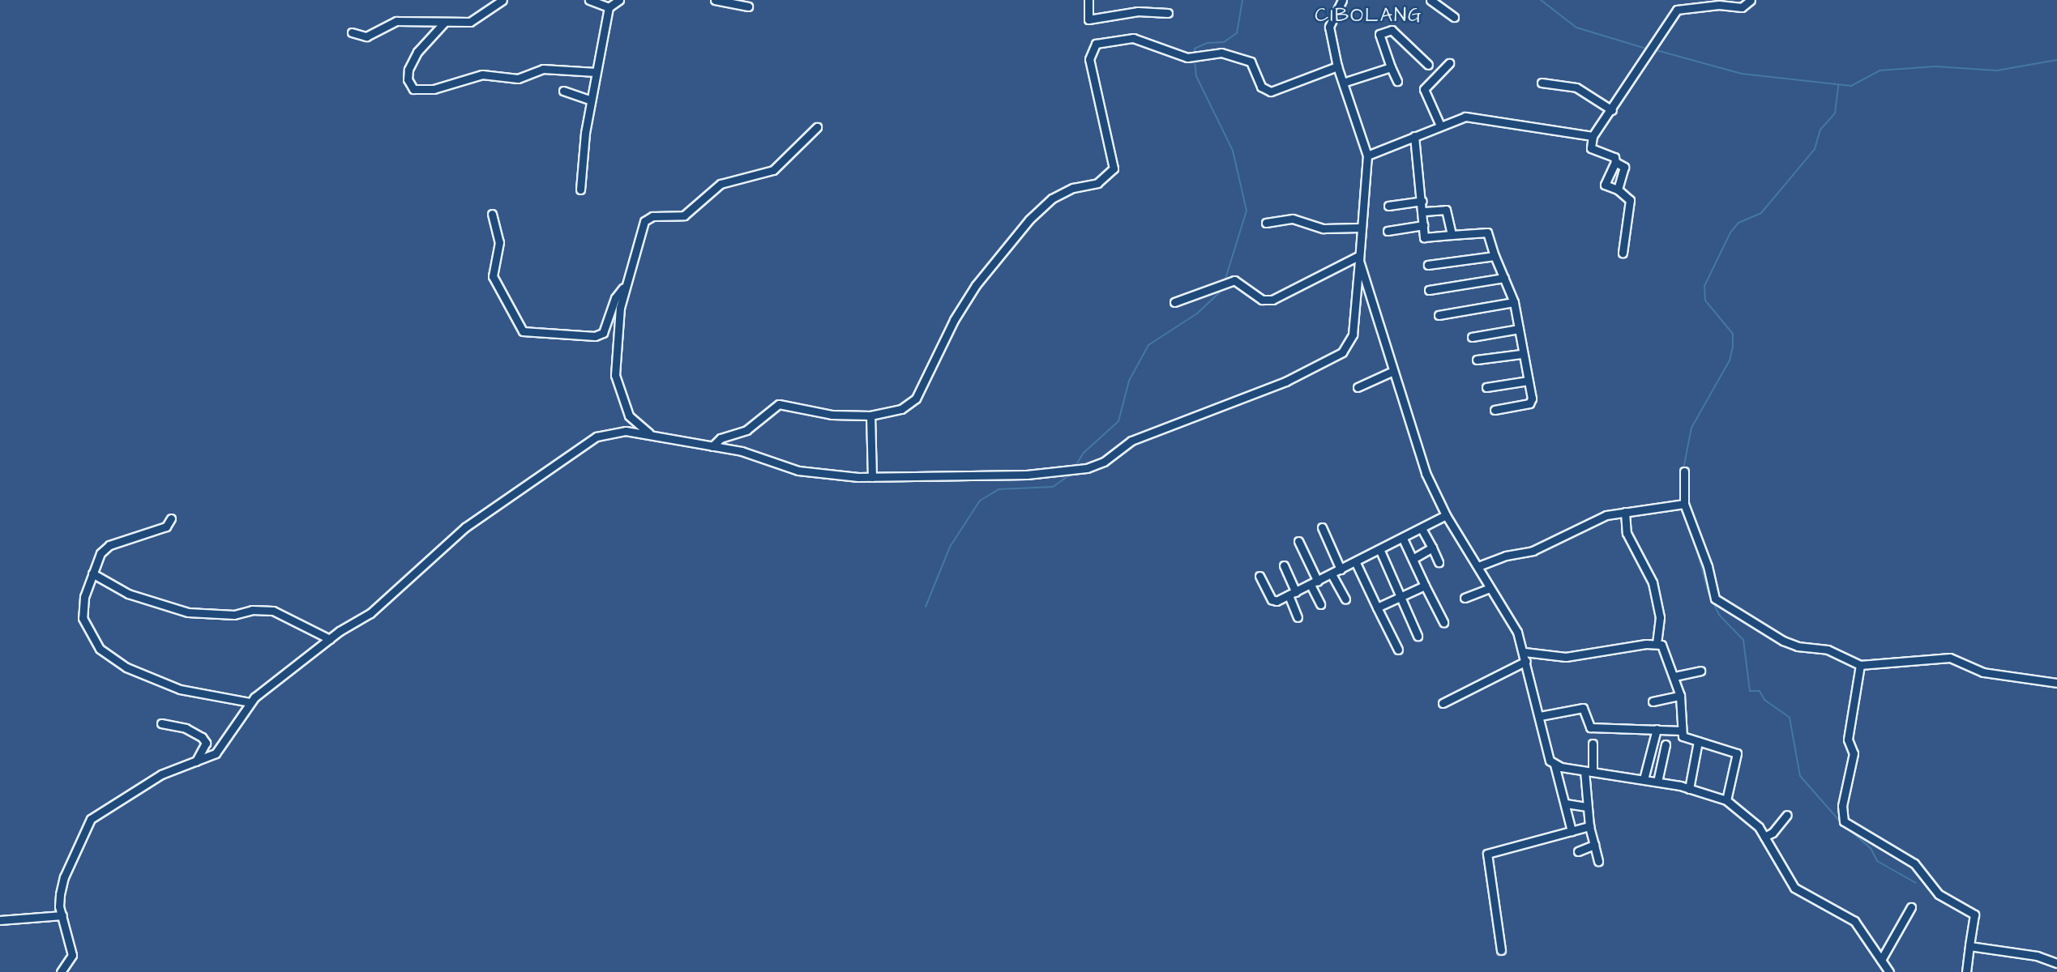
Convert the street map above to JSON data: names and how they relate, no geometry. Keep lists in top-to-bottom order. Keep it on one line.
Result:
{"districts":["CIBOLANG"]}
